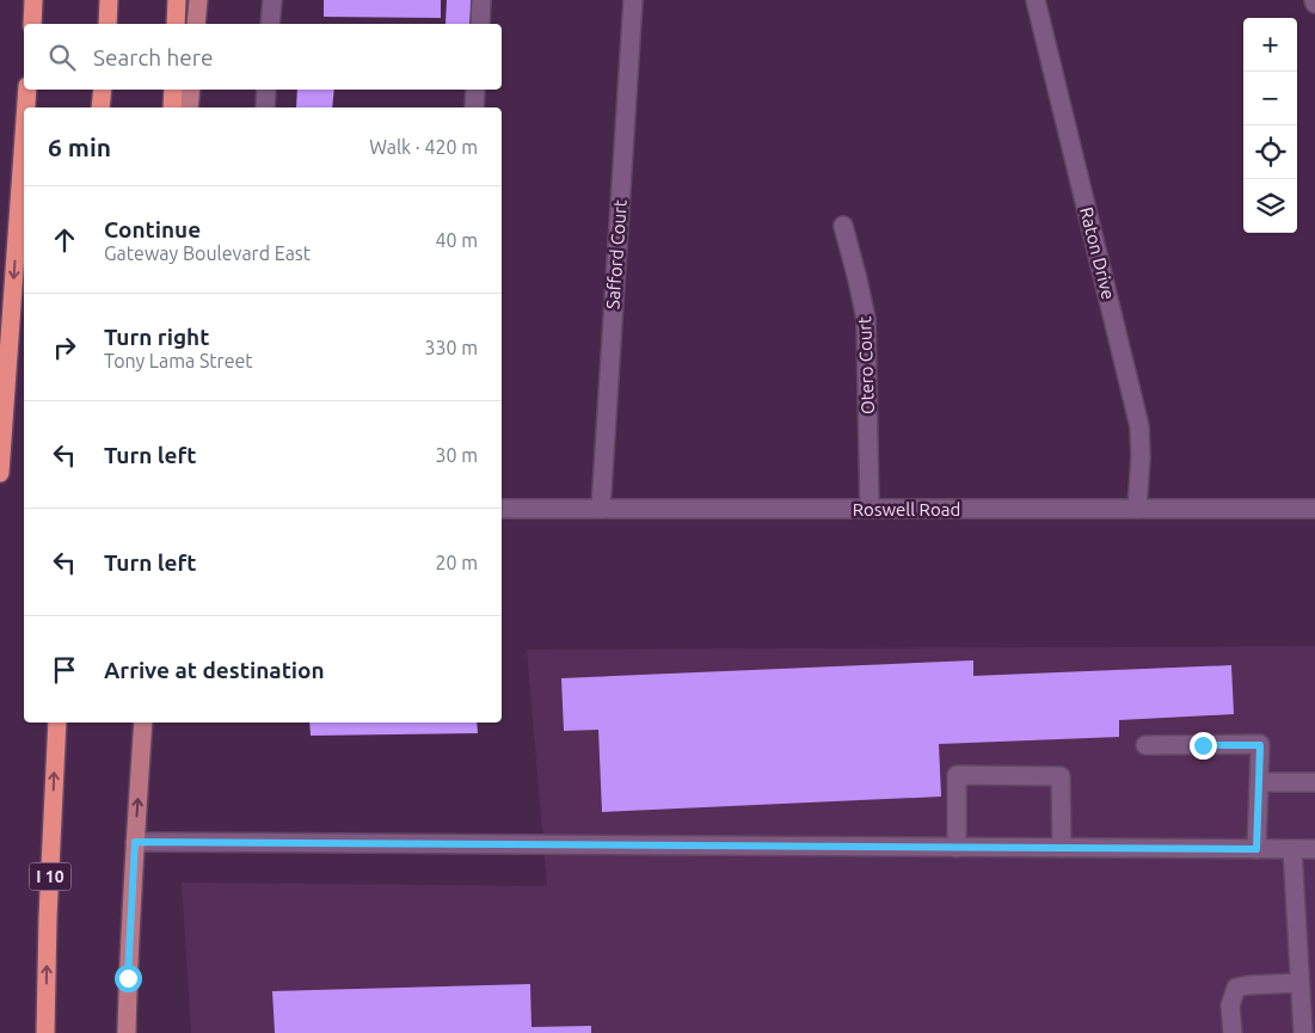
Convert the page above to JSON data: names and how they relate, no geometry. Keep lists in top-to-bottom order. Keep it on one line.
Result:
{"streets":{"highway":["I 10"],"street":["Raton Drive","Safford Court","Otero Court","Roswell Road"]},"crossings":[["Raton Drive","Roswell Road"],["Safford Court","Roswell Road"],["Otero Court","Roswell Road"]],"page":{"map_buttons":["+","−"],"search":"Search here","heading":["6 min","Walk · 420 m"],"list":[["Continue","Gateway Boulevard East","40 m"],["Turn right","Tony Lama Street","330 m"],["Turn left","30 m"],["Turn left","20 m"],"Arrive at destination"]}}
